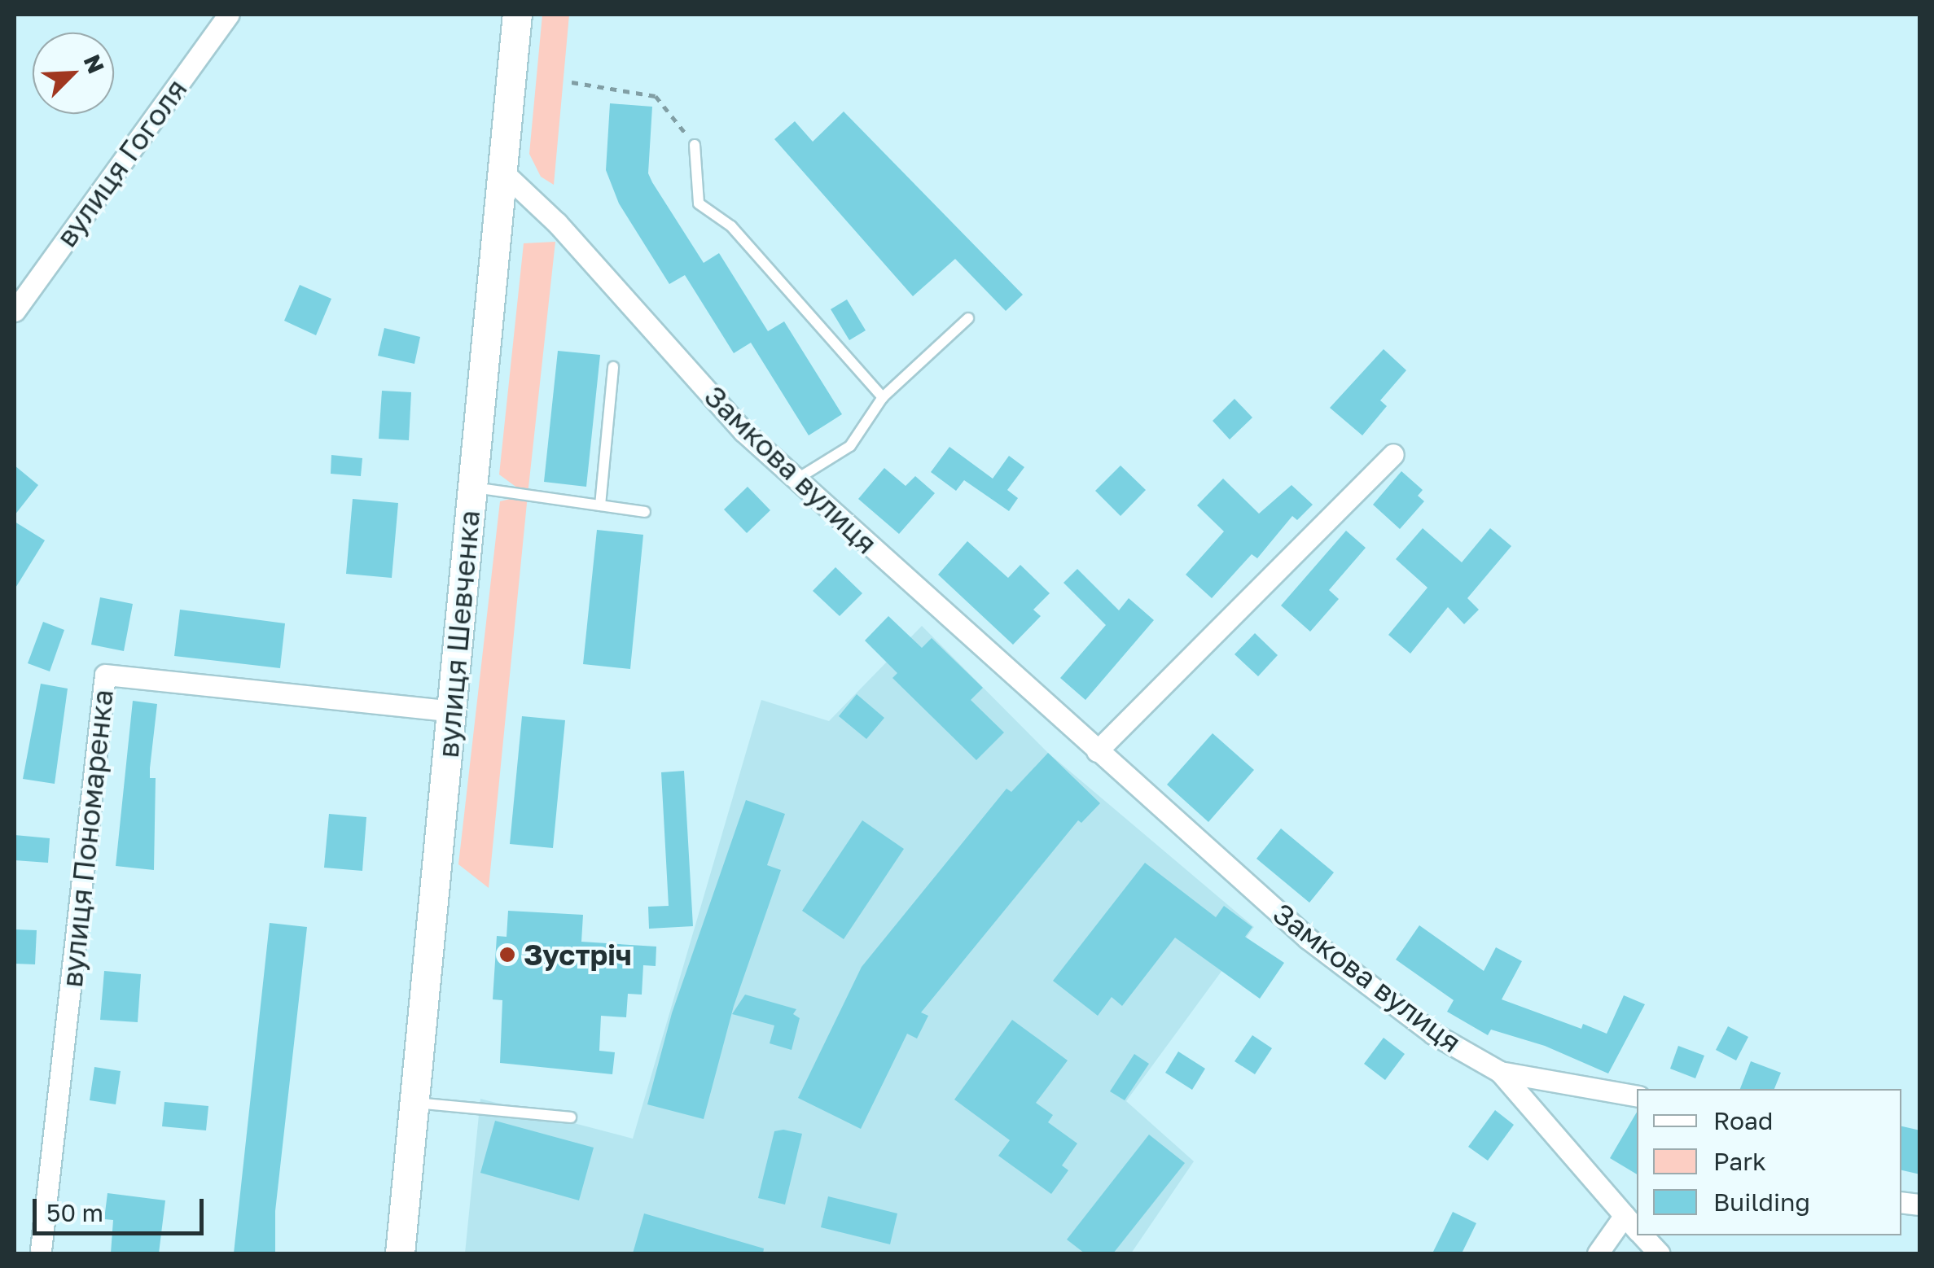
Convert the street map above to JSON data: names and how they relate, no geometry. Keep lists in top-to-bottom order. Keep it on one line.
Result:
{"streets":{"main road":["вулиця Шевченка"],"street":["вулиця Гоголя","Замкова вулиця","вулиця Пономаренка"]},"crossings":[["Замкова вулиця","вулиця Шевченка"],["вулиця Шевченка","вулиця Пономаренка"]],"places":["Зустріч"],"legend":["Road","Park","Building"],"scale_bar":"50 m","north":"top right"}
